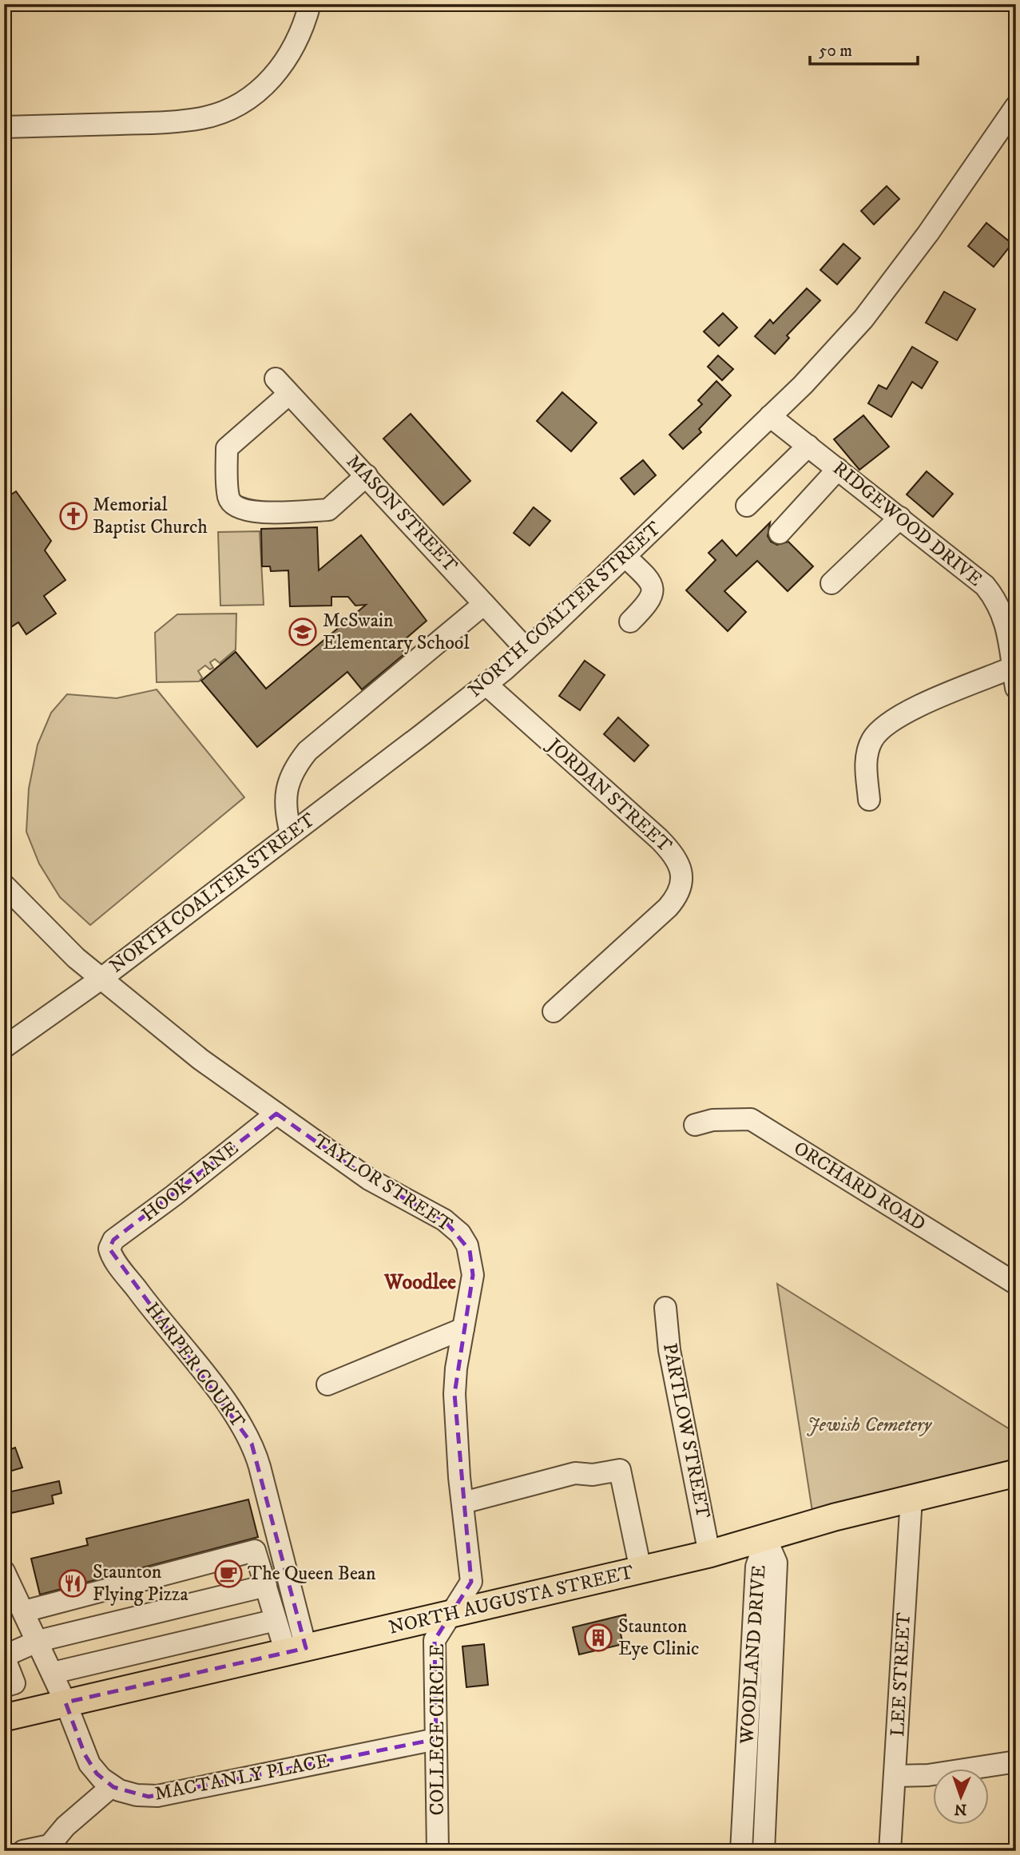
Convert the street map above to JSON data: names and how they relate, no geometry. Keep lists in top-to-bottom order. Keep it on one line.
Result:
{"streets":{"main road":["NORTH AUGUSTA STREET"],"street":["MASON STREET","RIDGEWOOD DRIVE","NORTH COALTER STREET","JORDAN STREET","HOOK LANE","TAYLOR STREET","ORCHARD ROAD","HARPER COURT","PARTLOW STREET","WOODLAND DRIVE","LEE STREET","COLLEGE CIRCLE","MACTANLY PLACE"]},"crossings":[["MASON STREET","NORTH COALTER STREET"],["RIDGEWOOD DRIVE","NORTH COALTER STREET"],["NORTH COALTER STREET","JORDAN STREET"],["NORTH COALTER STREET","TAYLOR STREET"],["HOOK LANE","TAYLOR STREET"],["HOOK LANE","HARPER COURT"],["TAYLOR STREET","NORTH AUGUSTA STREET"],["TAYLOR STREET","COLLEGE CIRCLE"],["HARPER COURT","NORTH AUGUSTA STREET"],["PARTLOW STREET","NORTH AUGUSTA STREET"],["NORTH AUGUSTA STREET","WOODLAND DRIVE"],["NORTH AUGUSTA STREET","LEE STREET"],["NORTH AUGUSTA STREET","COLLEGE CIRCLE"],["NORTH AUGUSTA STREET","MACTANLY PLACE"],["COLLEGE CIRCLE","MACTANLY PLACE"]],"districts":["Woodlee"],"parks":["Jewish Cemetery"],"places":{"church":["Memorial Baptist Church"],"school or university":["McSwain Elementary School"],"cafe":["The Queen Bean"],"restaurant":["Staunton Flying Pizza"],"building":["Staunton Eye Clinic"]},"scale_bar":"50 m","north":"bottom"}
